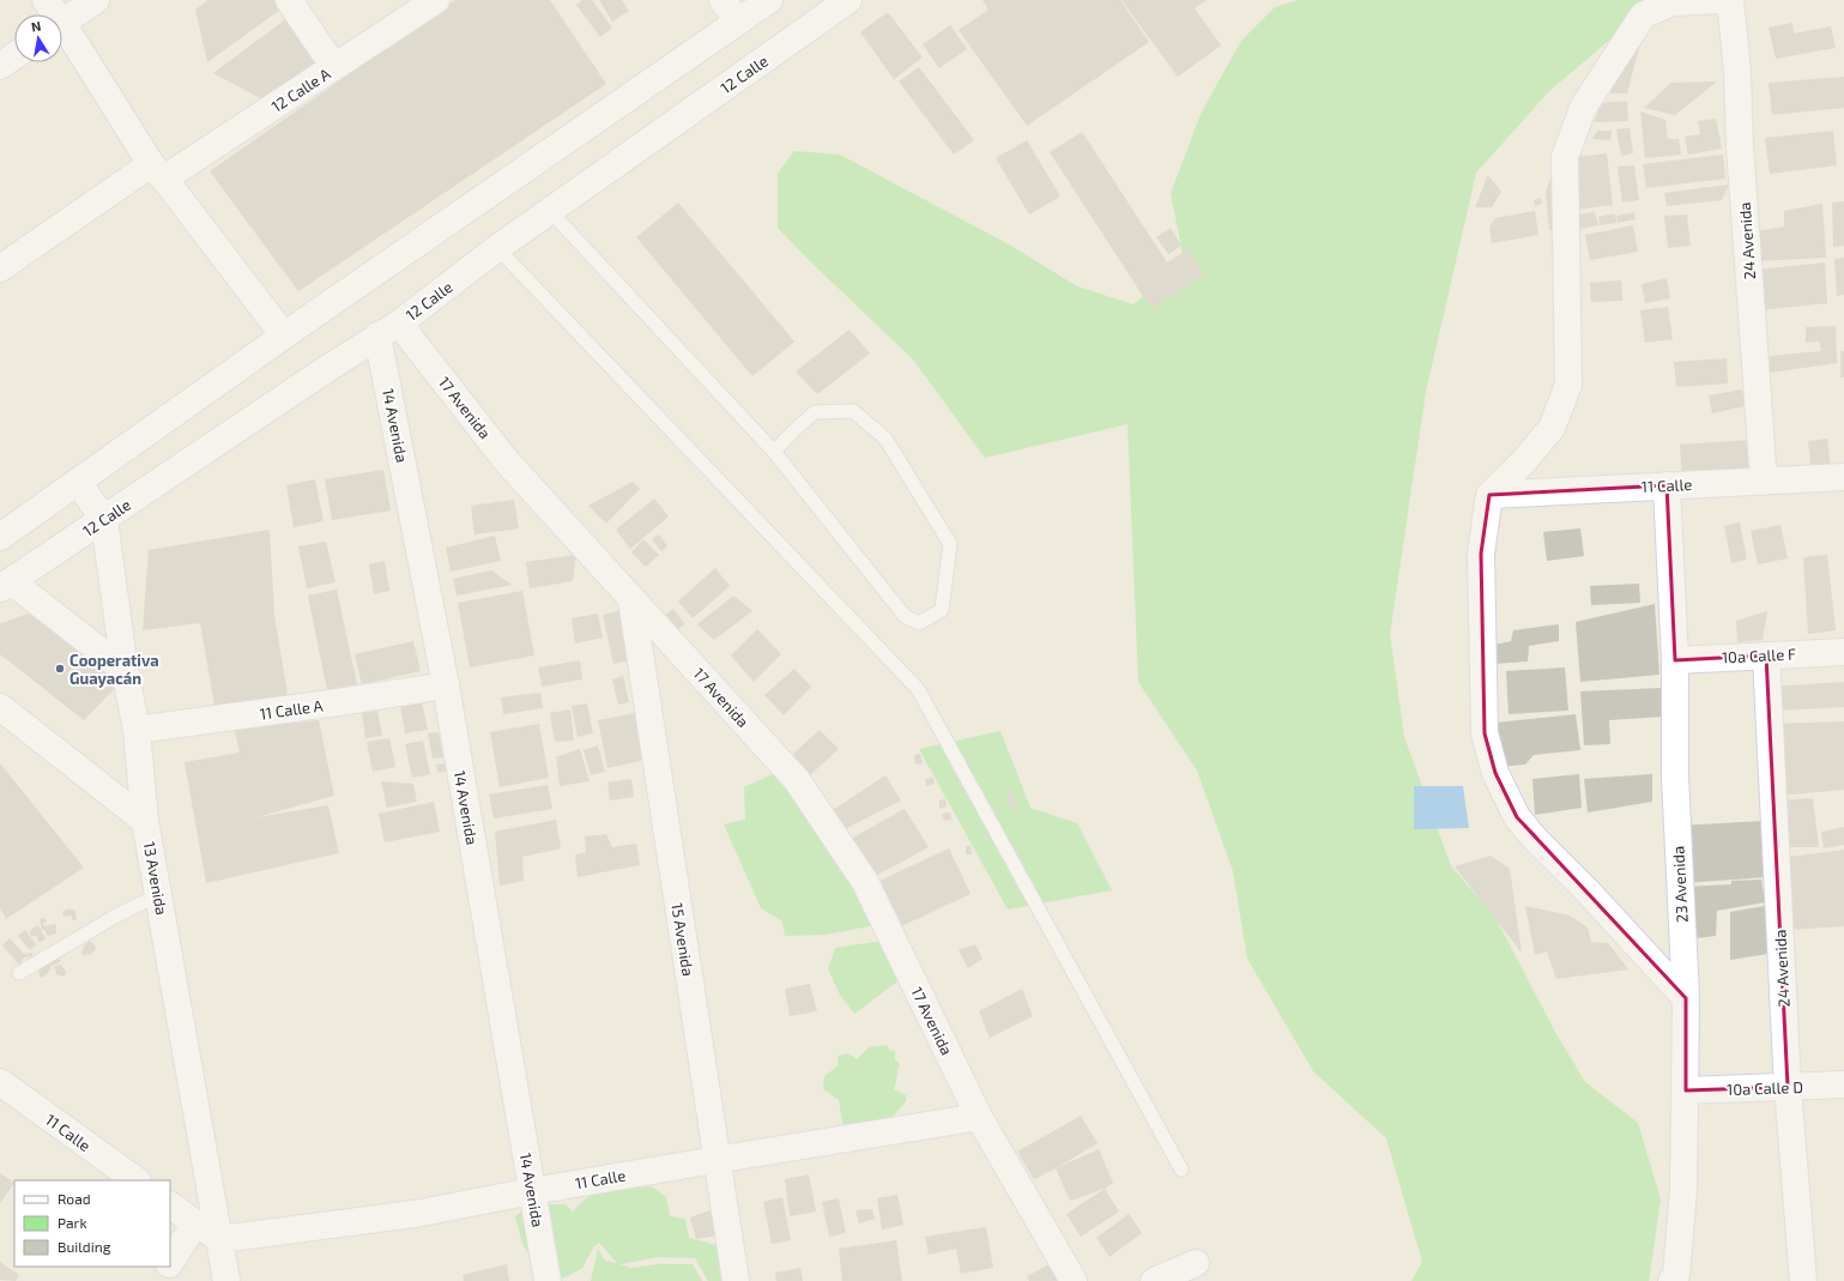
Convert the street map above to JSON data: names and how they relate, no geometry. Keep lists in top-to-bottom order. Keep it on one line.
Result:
{"streets":{"street":["12 Calle","12 Calle A","24 Avenida","17 Avenida","14 Avenida","11 Calle","10a Calle F","11 Calle A","13 Avenida","23 Avenida","15 Avenida","10a Calle D"]},"crossings":[["12 Calle","17 Avenida"],["12 Calle","14 Avenida"],["12 Calle","13 Avenida"],["24 Avenida","11 Calle"],["24 Avenida","10a Calle F"],["24 Avenida","10a Calle D"],["17 Avenida","14 Avenida"],["17 Avenida","11 Calle"],["17 Avenida","15 Avenida"],["14 Avenida","11 Calle"],["14 Avenida","11 Calle A"],["11 Calle","13 Avenida"],["11 Calle","23 Avenida"],["11 Calle","15 Avenida"],["10a Calle F","23 Avenida"],["11 Calle A","13 Avenida"],["23 Avenida","10a Calle D"]],"places":["Cooperativa Guayacán"],"legend":["Road","Park","Building"],"north":"top"}
